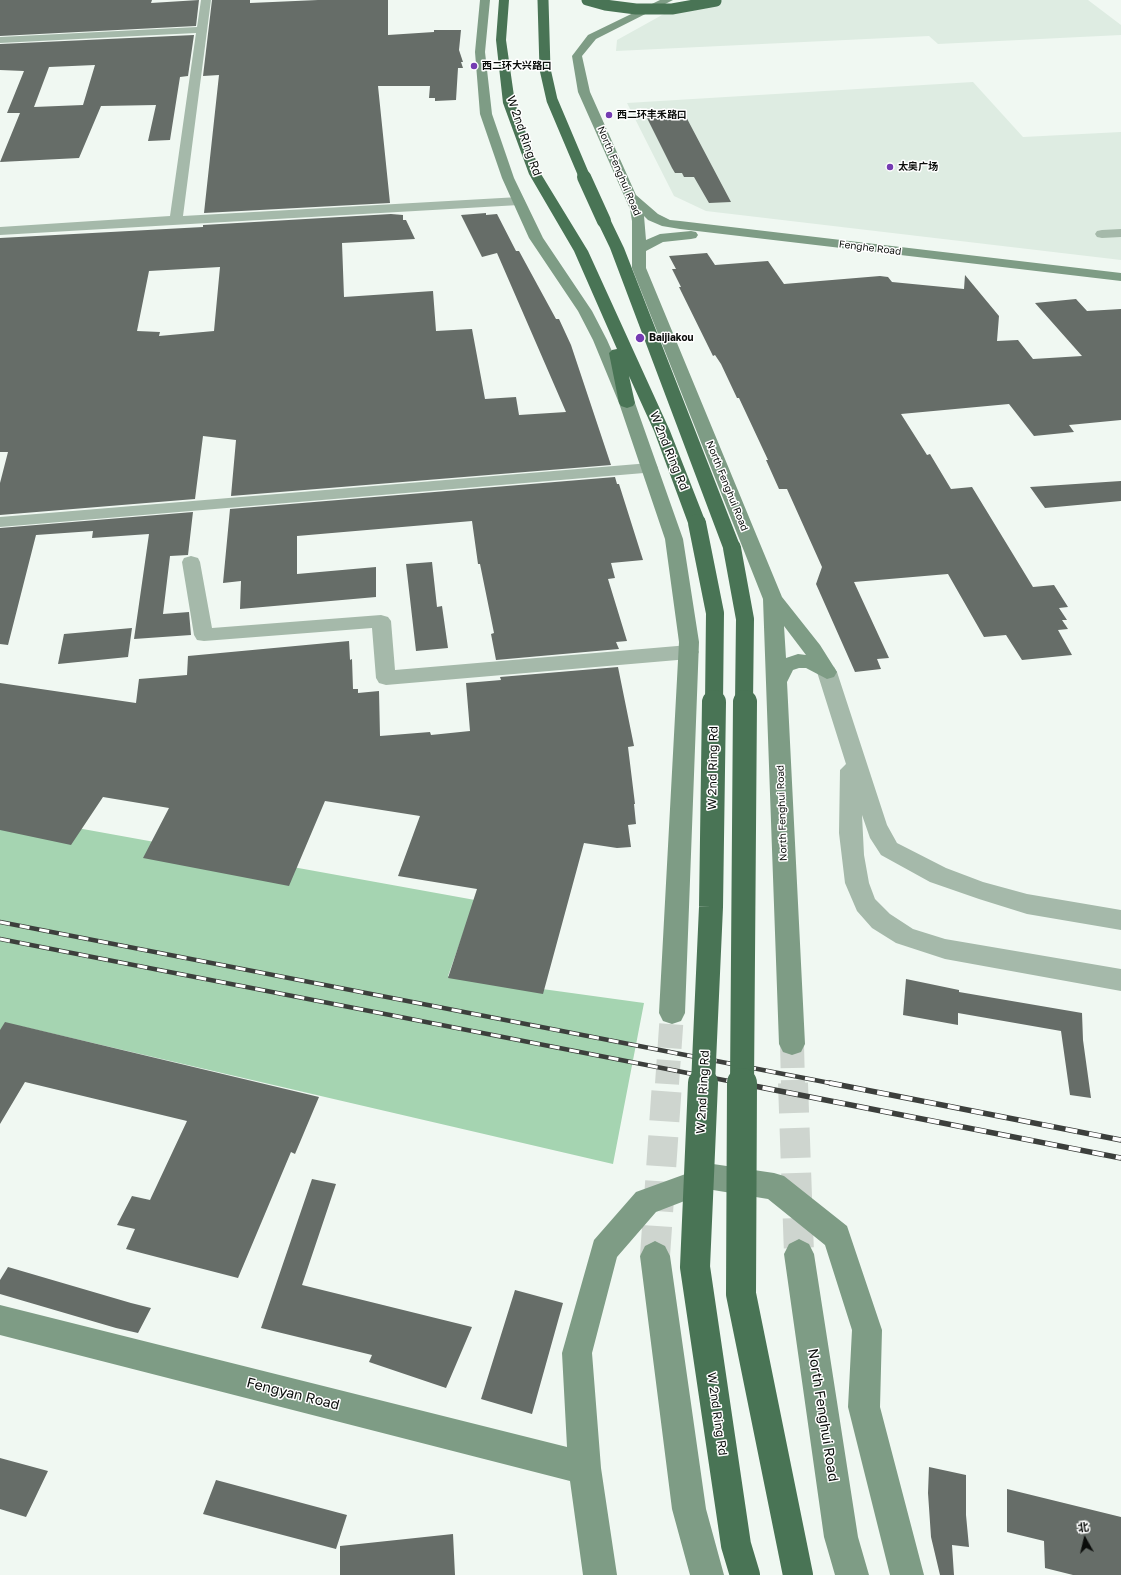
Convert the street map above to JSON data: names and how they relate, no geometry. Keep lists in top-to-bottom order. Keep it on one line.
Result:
{"streets":{"highway":["W 2nd Ring Rd"],"main road":["North Fenghui Road","Fenghe Road","Fengyan Road"]},"crossings":[["North Fenghui Road","Fenghe Road"]],"places":["西二环大兴路口","西二环丰禾路口","太奥广场","Baijiakou"],"north":"top"}
